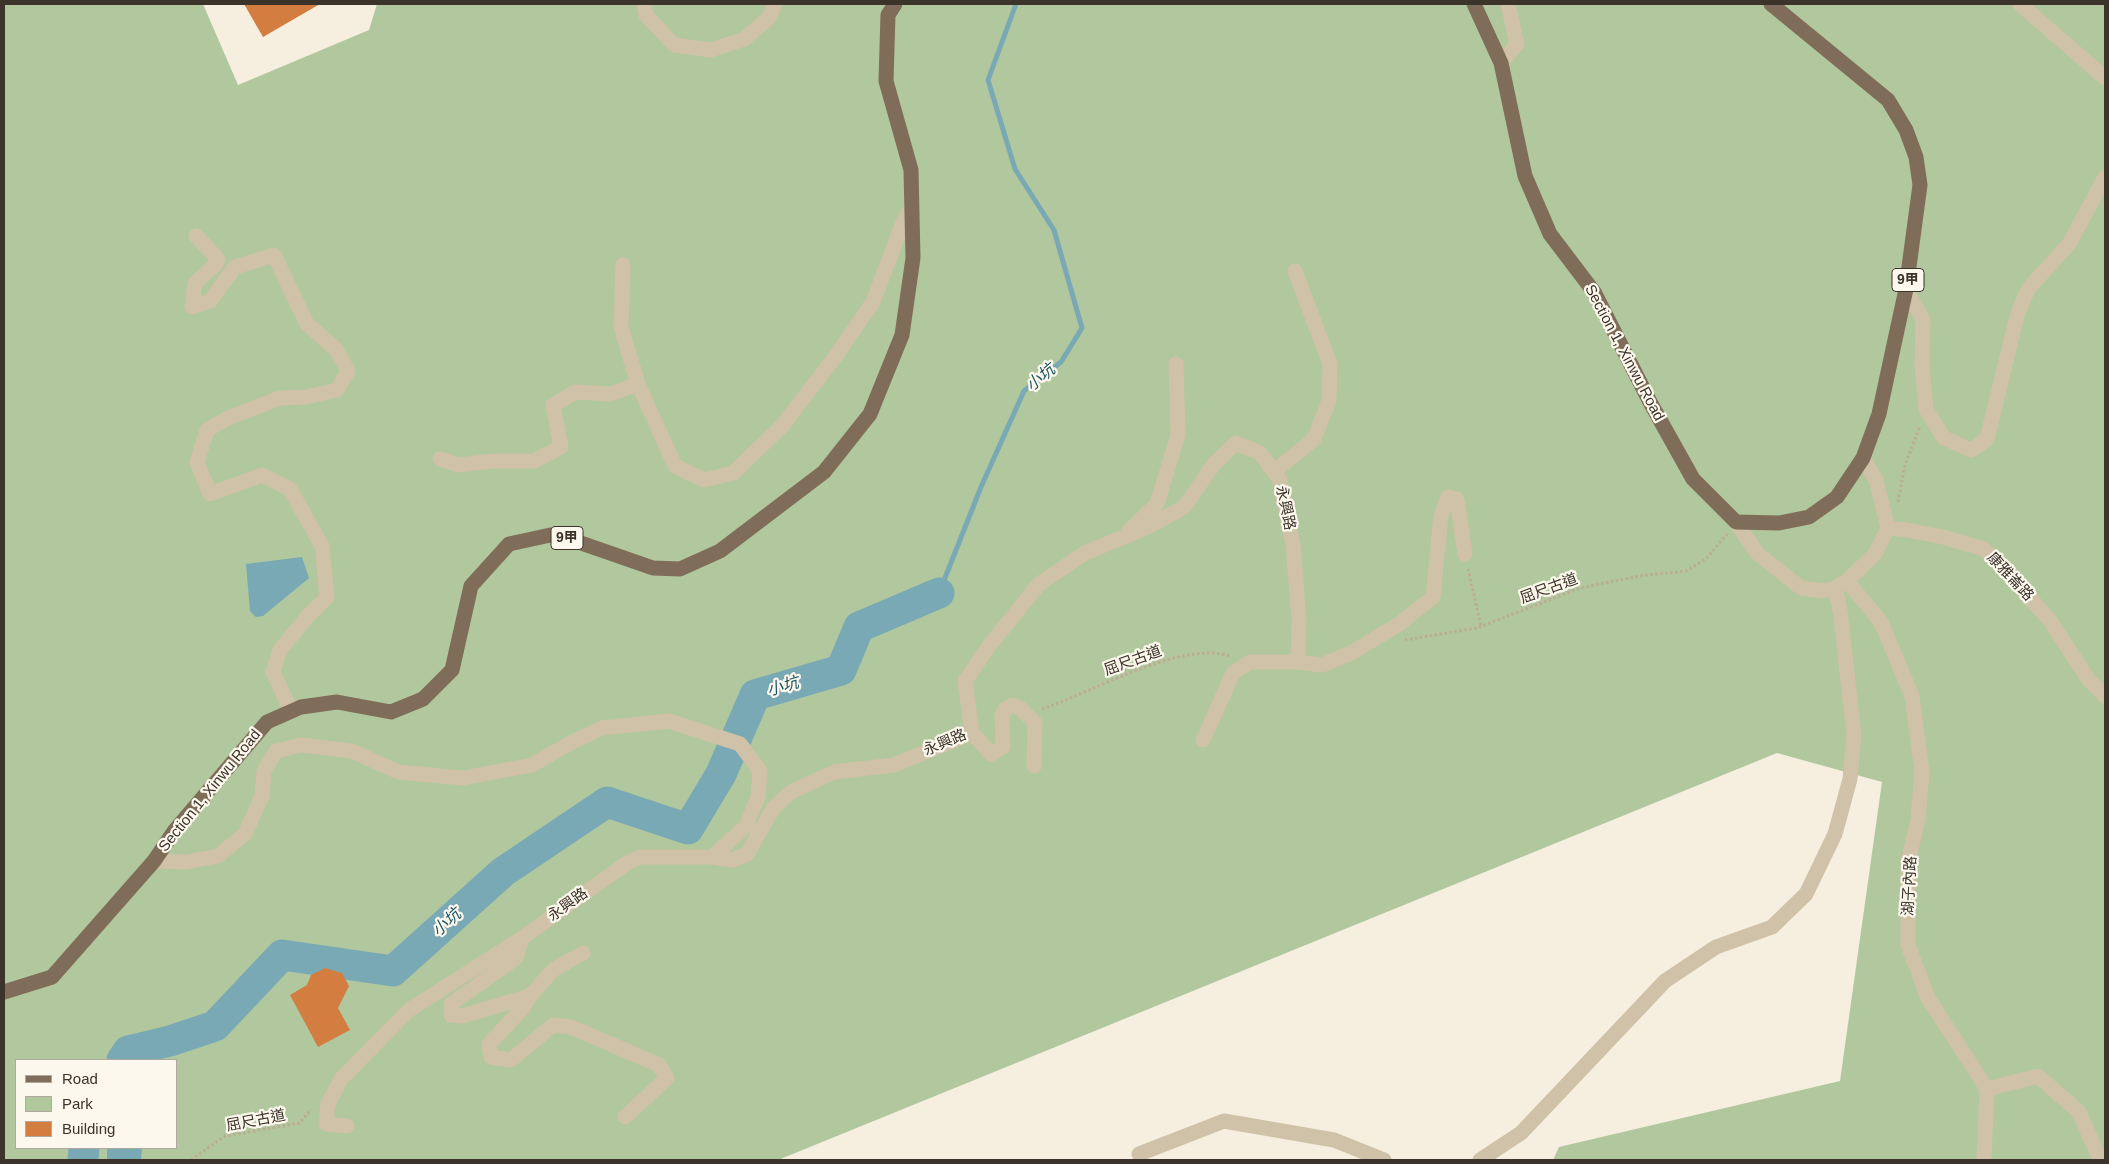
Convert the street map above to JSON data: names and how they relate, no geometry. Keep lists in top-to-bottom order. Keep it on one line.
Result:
{"streets":{"main road":["9甲","Section 1, Xinwu Road"],"street":["永興路","康雅崙路","湖子內路"],"path":["屈尺古道"]},"crossings":[["9甲","Section 1, Xinwu Road"],["9甲","屈尺古道"],["Section 1, Xinwu Road","屈尺古道"]],"water":["小坑"],"legend":["Road","Park","Building"]}
